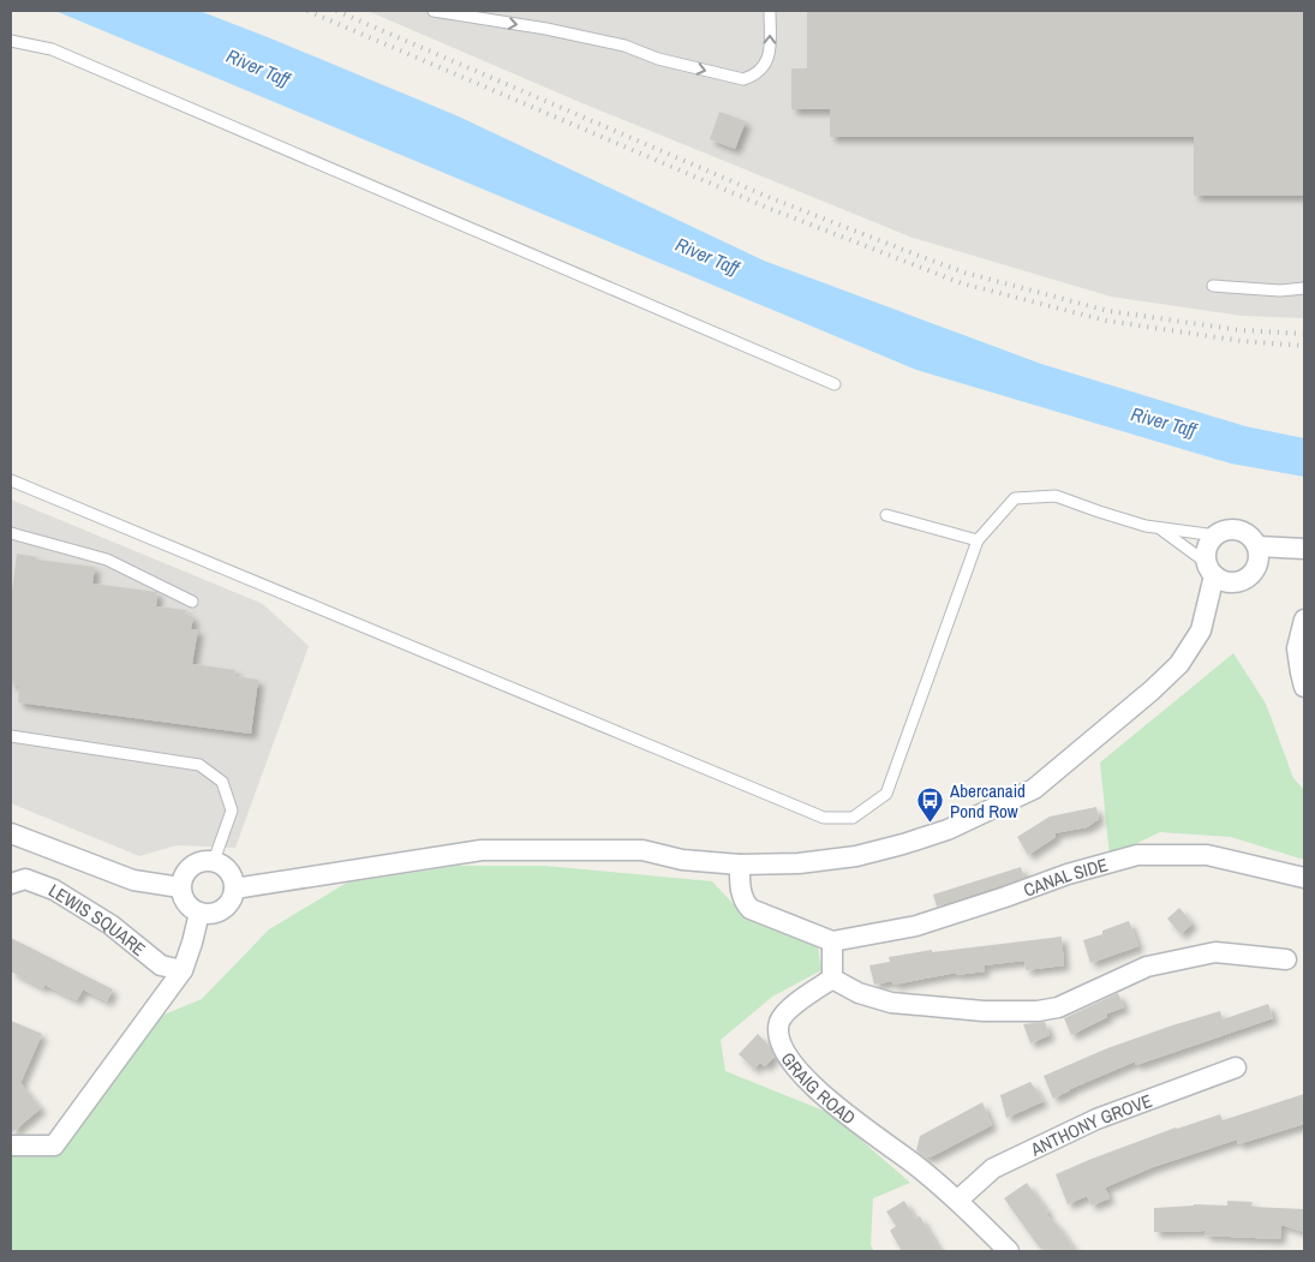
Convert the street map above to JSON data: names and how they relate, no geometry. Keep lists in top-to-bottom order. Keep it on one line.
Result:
{"streets":{"street":["CANAL SIDE","LEWIS SQUARE","GRAIG ROAD","ANTHONY GROVE"]},"crossings":[["GRAIG ROAD","ANTHONY GROVE"]],"water":["River Taff"],"places":{"bus stop":["Abercanaid Pond Row"]}}
